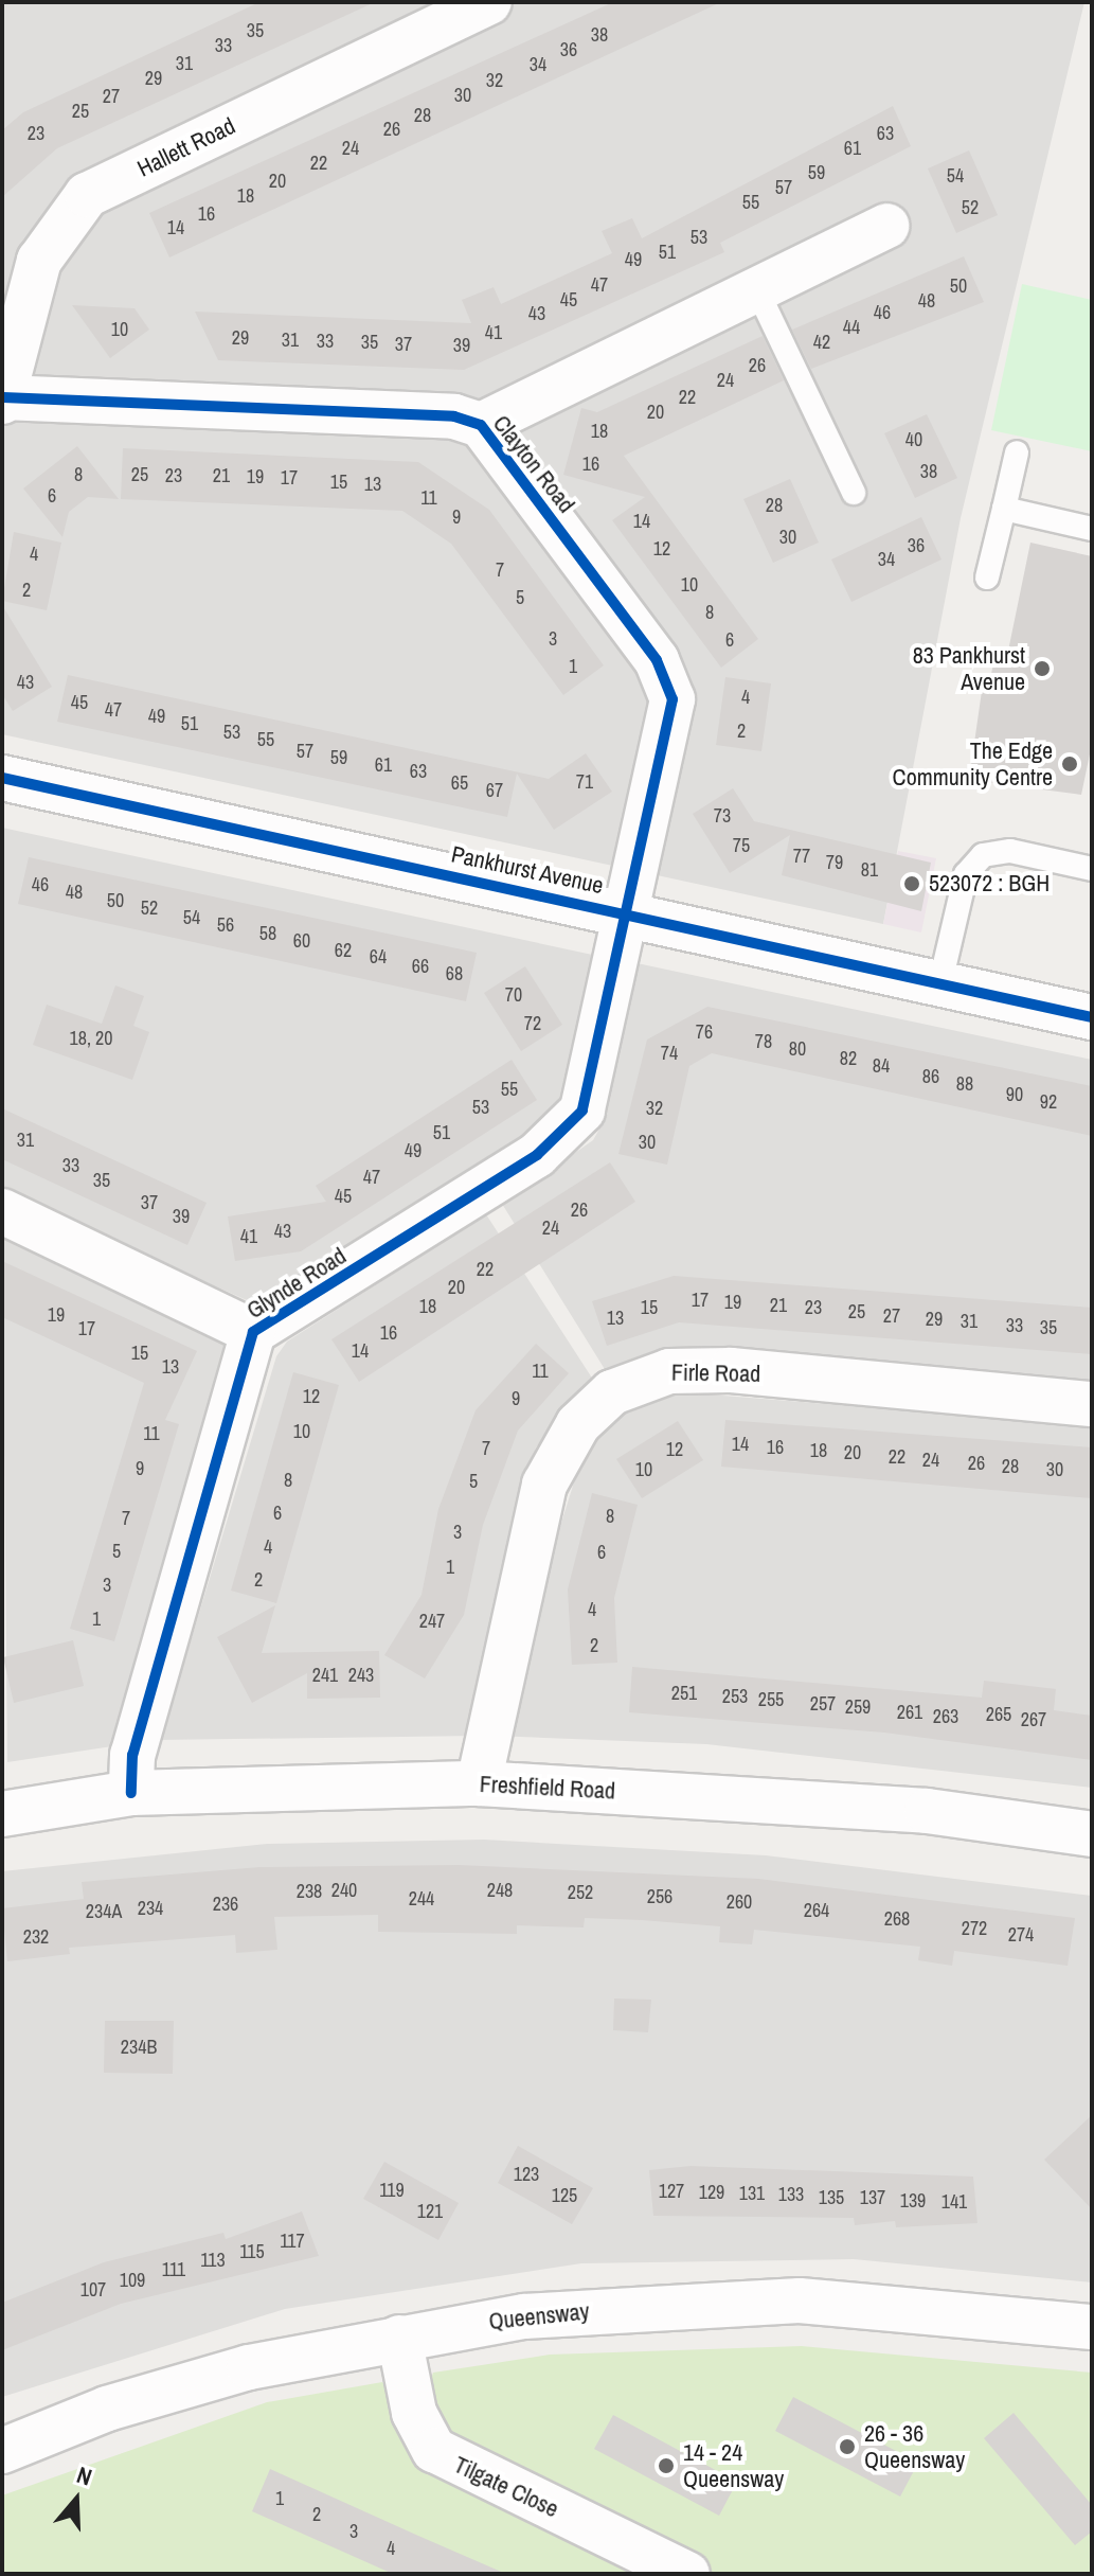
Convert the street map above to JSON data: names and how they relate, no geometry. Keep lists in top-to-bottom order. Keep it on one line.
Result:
{"streets":{"street":["Hallett Road","Clayton Road","Pankhurst Avenue","Glynde Road","Firle Road","Freshfield Road","Queensway","Tilgate Close"]},"crossings":[["Hallett Road","Clayton Road"],["Clayton Road","Pankhurst Avenue"],["Clayton Road","Glynde Road"],["Pankhurst Avenue","Glynde Road"],["Glynde Road","Freshfield Road"],["Firle Road","Freshfield Road"],["Queensway","Tilgate Close"]],"places":["83 Pankhurst Avenue","The Edge Community Centre","523072 : BGH","26 - 36 Queensway","14 - 24 Queensway"],"house_numbers":["35","38","33","36","31","34","29","32","30","27","25","28","26","23","63","24","61","22","59","54","20","57","18","55","52","16","14","53","51","49","47","50","45","48","46","43","44","10","41","29","31","33","35","42","37","39","26","24","22","20","18","40","16","38","8","25","23","21","19","17","15","13","6","11","28","9","14","30","36","12","4","34","7","10","2","5","8","3","6","1","43","4","45","47","49","51","2","53","55","57","59","61","63","71","65","67","73","75","77","79","81","46","48","50","52","54","56","58","60","62","64","66","68","70","72","76","18, 20","78","80","74","82","84","86","88","55","90","92","53","32","51","31","30","49","33","47","35","45","37","26","39","24","43","41","22","20","17","19","21","18","15","23","25","19","27","13","29","31","33","35","17","16","14","15","13","11","12","9","10","11","14","16","7","12","18","20","22","24","26","28","9","10","30","8","5","6","8","7","3","4","5","6","1","2","3","4","1","247","2","241","243","251","253","255","257","259","261","265","263","267","240","248","238","252","256","244","260","236","234","264","234A","268","272","274","232","234B","123","119","127","129","131","133","125","135","137","139","141","121","117","115","113","111","109","107","1","2","3","4"],"north":"top"}
